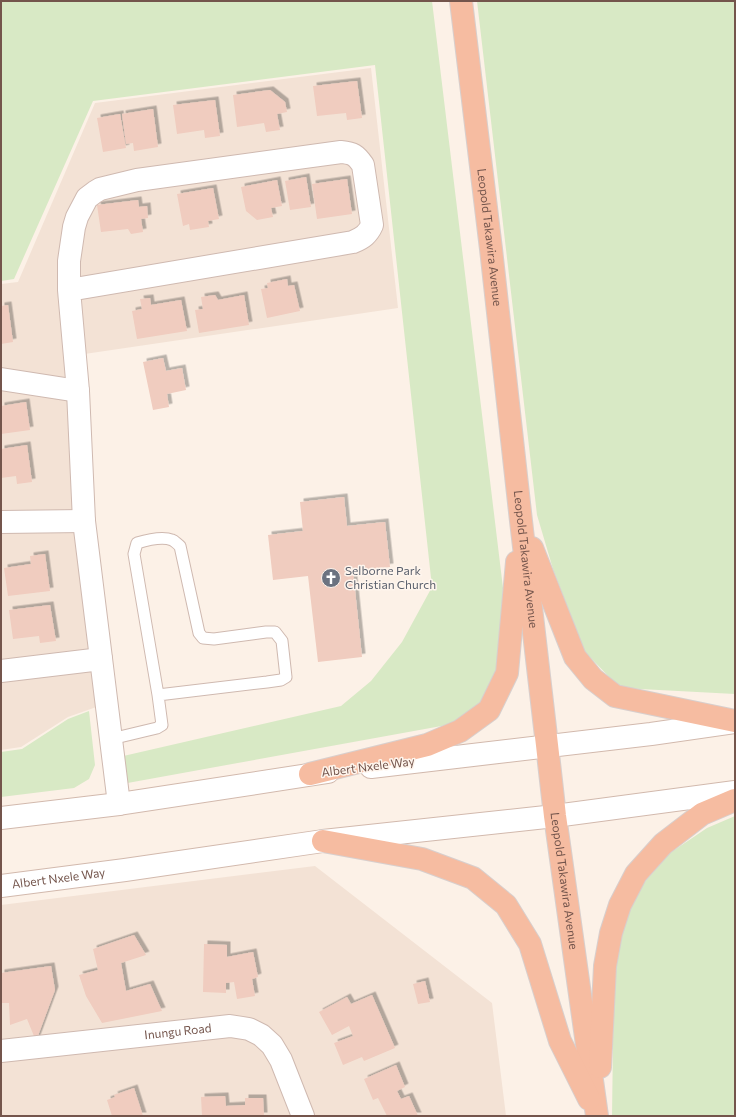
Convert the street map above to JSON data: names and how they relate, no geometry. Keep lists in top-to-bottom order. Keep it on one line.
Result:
{"streets":{"highway":["Leopold Takawira Avenue"],"street":["Albert Nxele Way","Inungu Road"]},"crossings":[["Leopold Takawira Avenue","Albert Nxele Way"]],"places":{"church":["Selborne Park Christian Church"]}}
